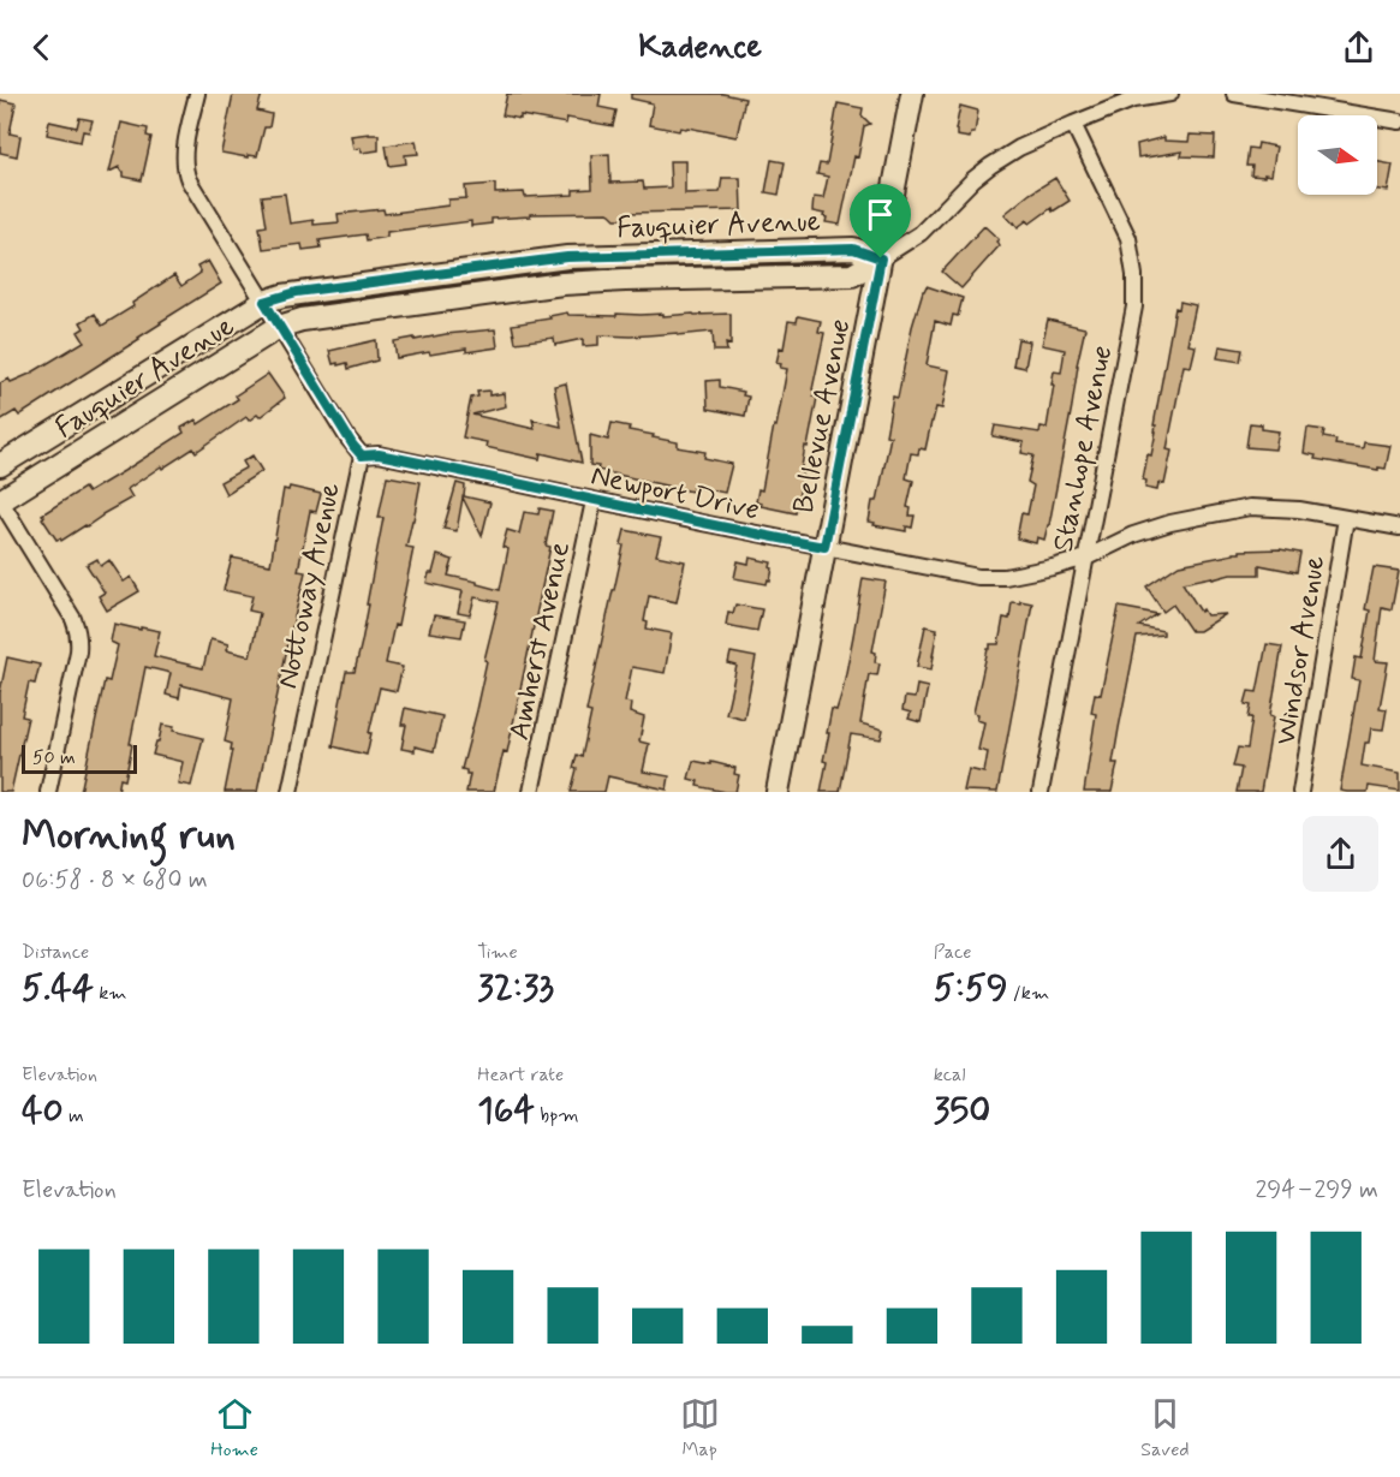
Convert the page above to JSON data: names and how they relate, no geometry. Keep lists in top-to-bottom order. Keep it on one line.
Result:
{"streets":{"street":["Fauquier Avenue","Bellevue Avenue","Stanhope Avenue","Newport Drive","Nottoway Avenue","Amherst Avenue","Windsor Avenue"]},"crossings":[["Fauquier Avenue","Bellevue Avenue"],["Fauquier Avenue","Stanhope Avenue"],["Fauquier Avenue","Nottoway Avenue"],["Bellevue Avenue","Newport Drive"],["Stanhope Avenue","Newport Drive"],["Newport Drive","Nottoway Avenue"],["Newport Drive","Amherst Avenue"],["Newport Drive","Windsor Avenue"]],"scale_bar":"50 m","north":"right","page":{"header":"Kadence","scale":"50 m","heading":["Morning run","06:58 · 8 × 680 m"],"stats":[["Distance","5.44 km"],["Time","32:33"],["Pace","5:59 /km"],["Elevation","40 m"],["Heart rate","164 bpm"],["kcal","350"]],"chart":["Elevation","294–299 m"],"tabs":["Home","Map","Saved"]}}
